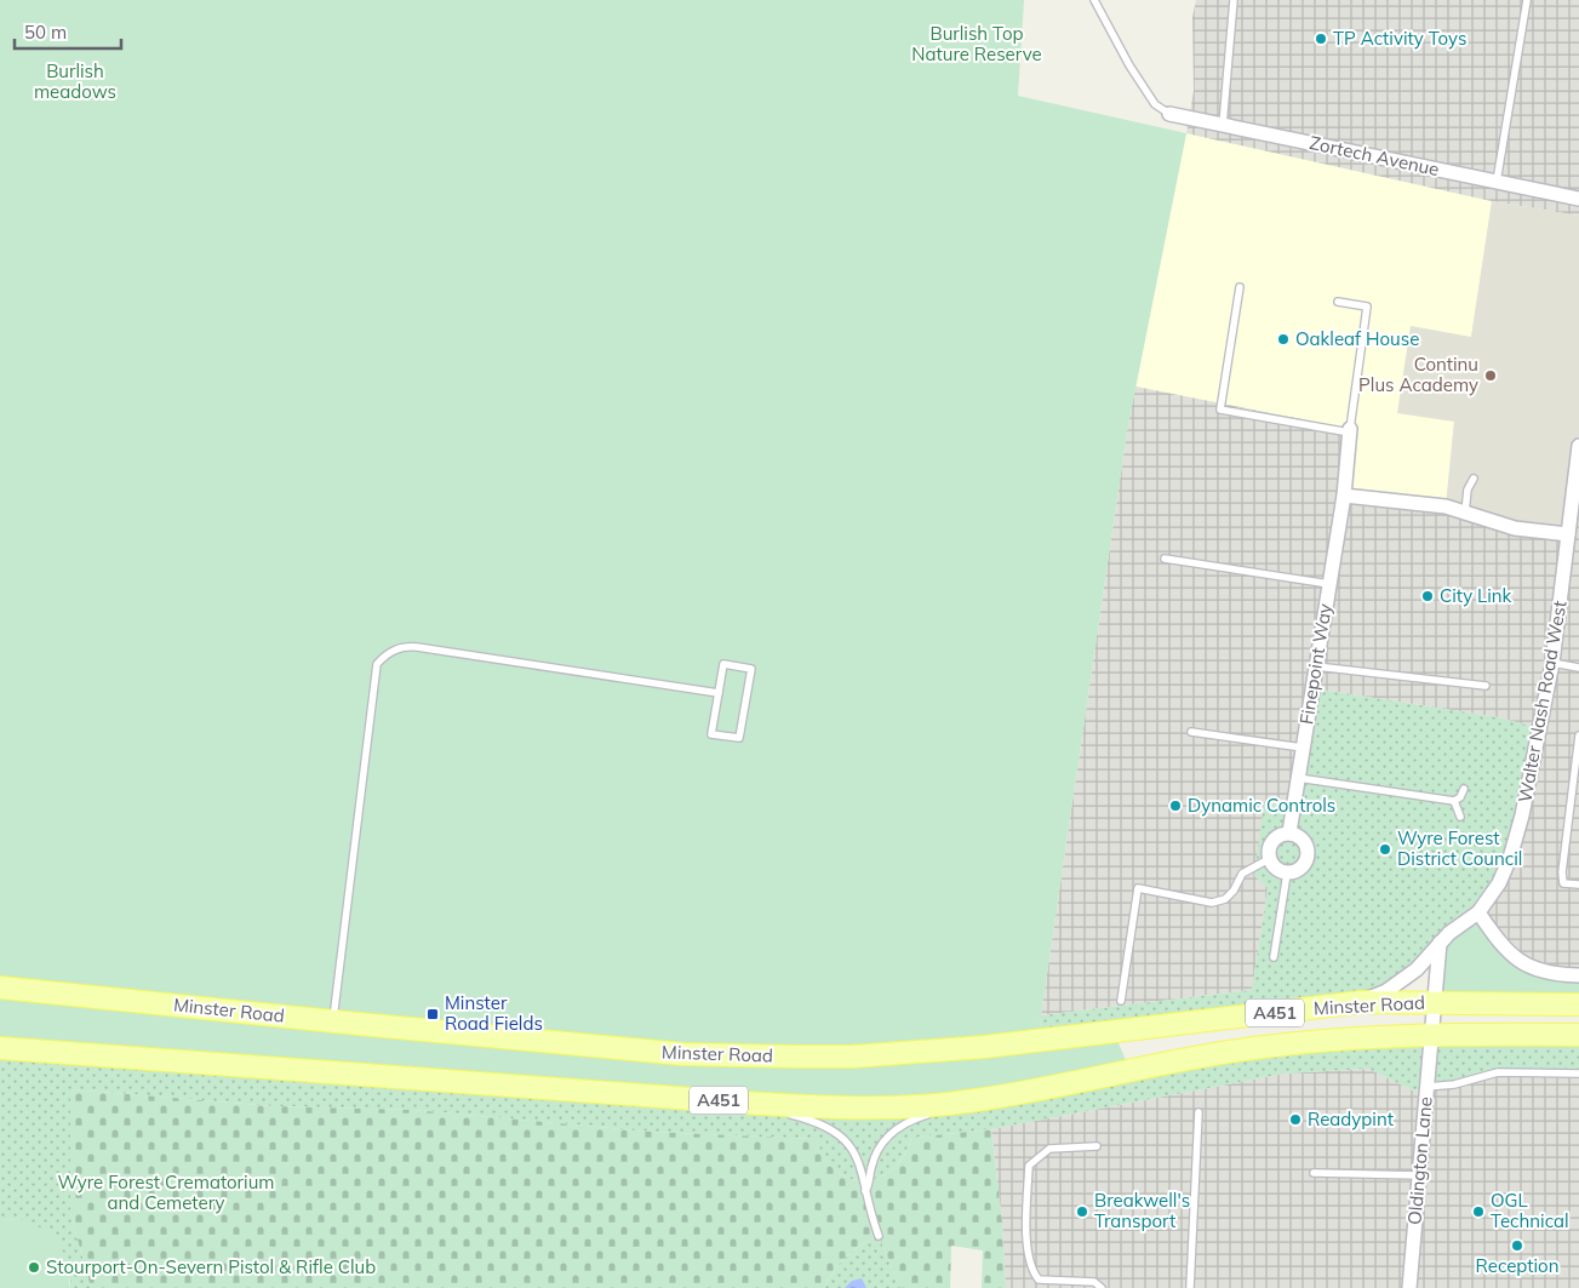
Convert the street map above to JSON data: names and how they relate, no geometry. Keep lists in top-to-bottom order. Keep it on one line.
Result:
{"streets":{"main road":["Minster Road","A451"],"street":["Zortech Avenue","Finepoint Way","Walter Nash Road West","Oldington Lane"]},"crossings":[["Walter Nash Road West","Minster Road"],["Minster Road","A451"],["Minster Road","Oldington Lane"],["A451","Oldington Lane"]],"parks":["Burlish Top Nature Reserve","Burlish meadows","Wyre Forest Crematorium and Cemetery"],"places":{"other":["TP Activity Toys","Oakleaf House","Continu Plus Academy","City Link","Dynamic Controls","Wyre Forest District Council","Readypint","Breakwell's Transport","OGL Technical","Reception","Stourport-On-Severn Pistol & Rifle Club"],"transit":["Minster Road Fields"]},"scale_bar":"50 m"}
